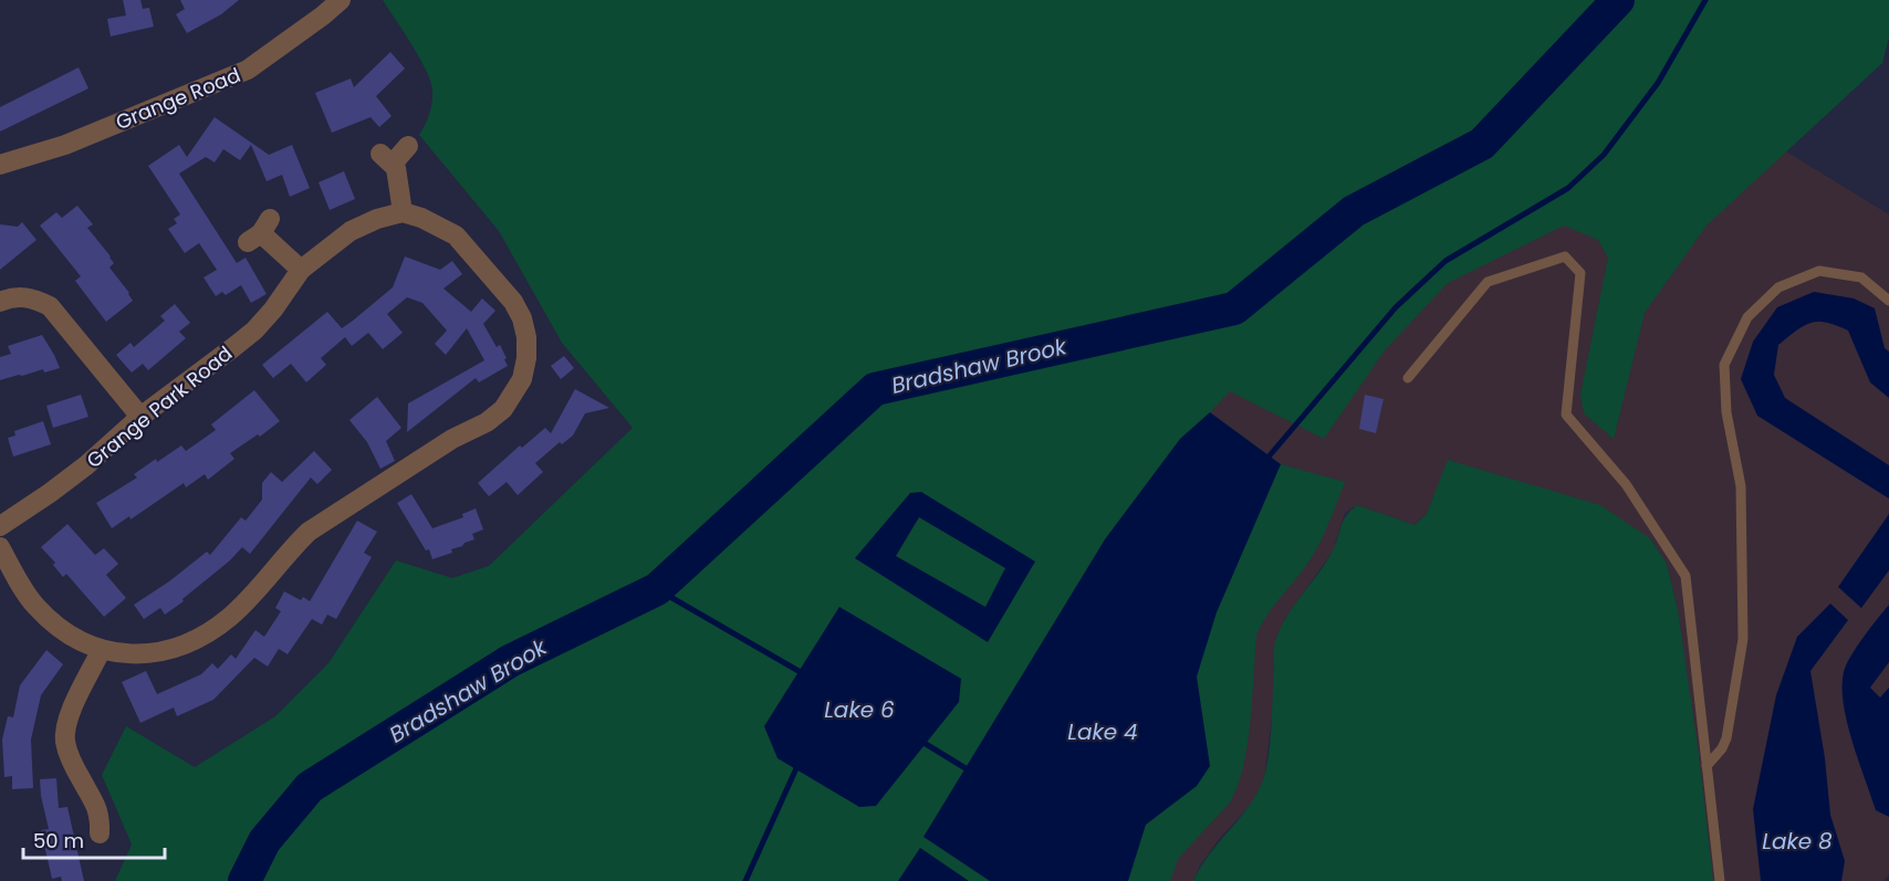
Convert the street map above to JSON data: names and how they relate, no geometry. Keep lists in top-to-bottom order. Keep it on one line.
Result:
{"streets":{"street":["Grange Road","Grange Park Road"]},"water":["Bradshaw Brook","Lake 6","Lake 4","Lake 8"],"scale_bar":"50 m"}
